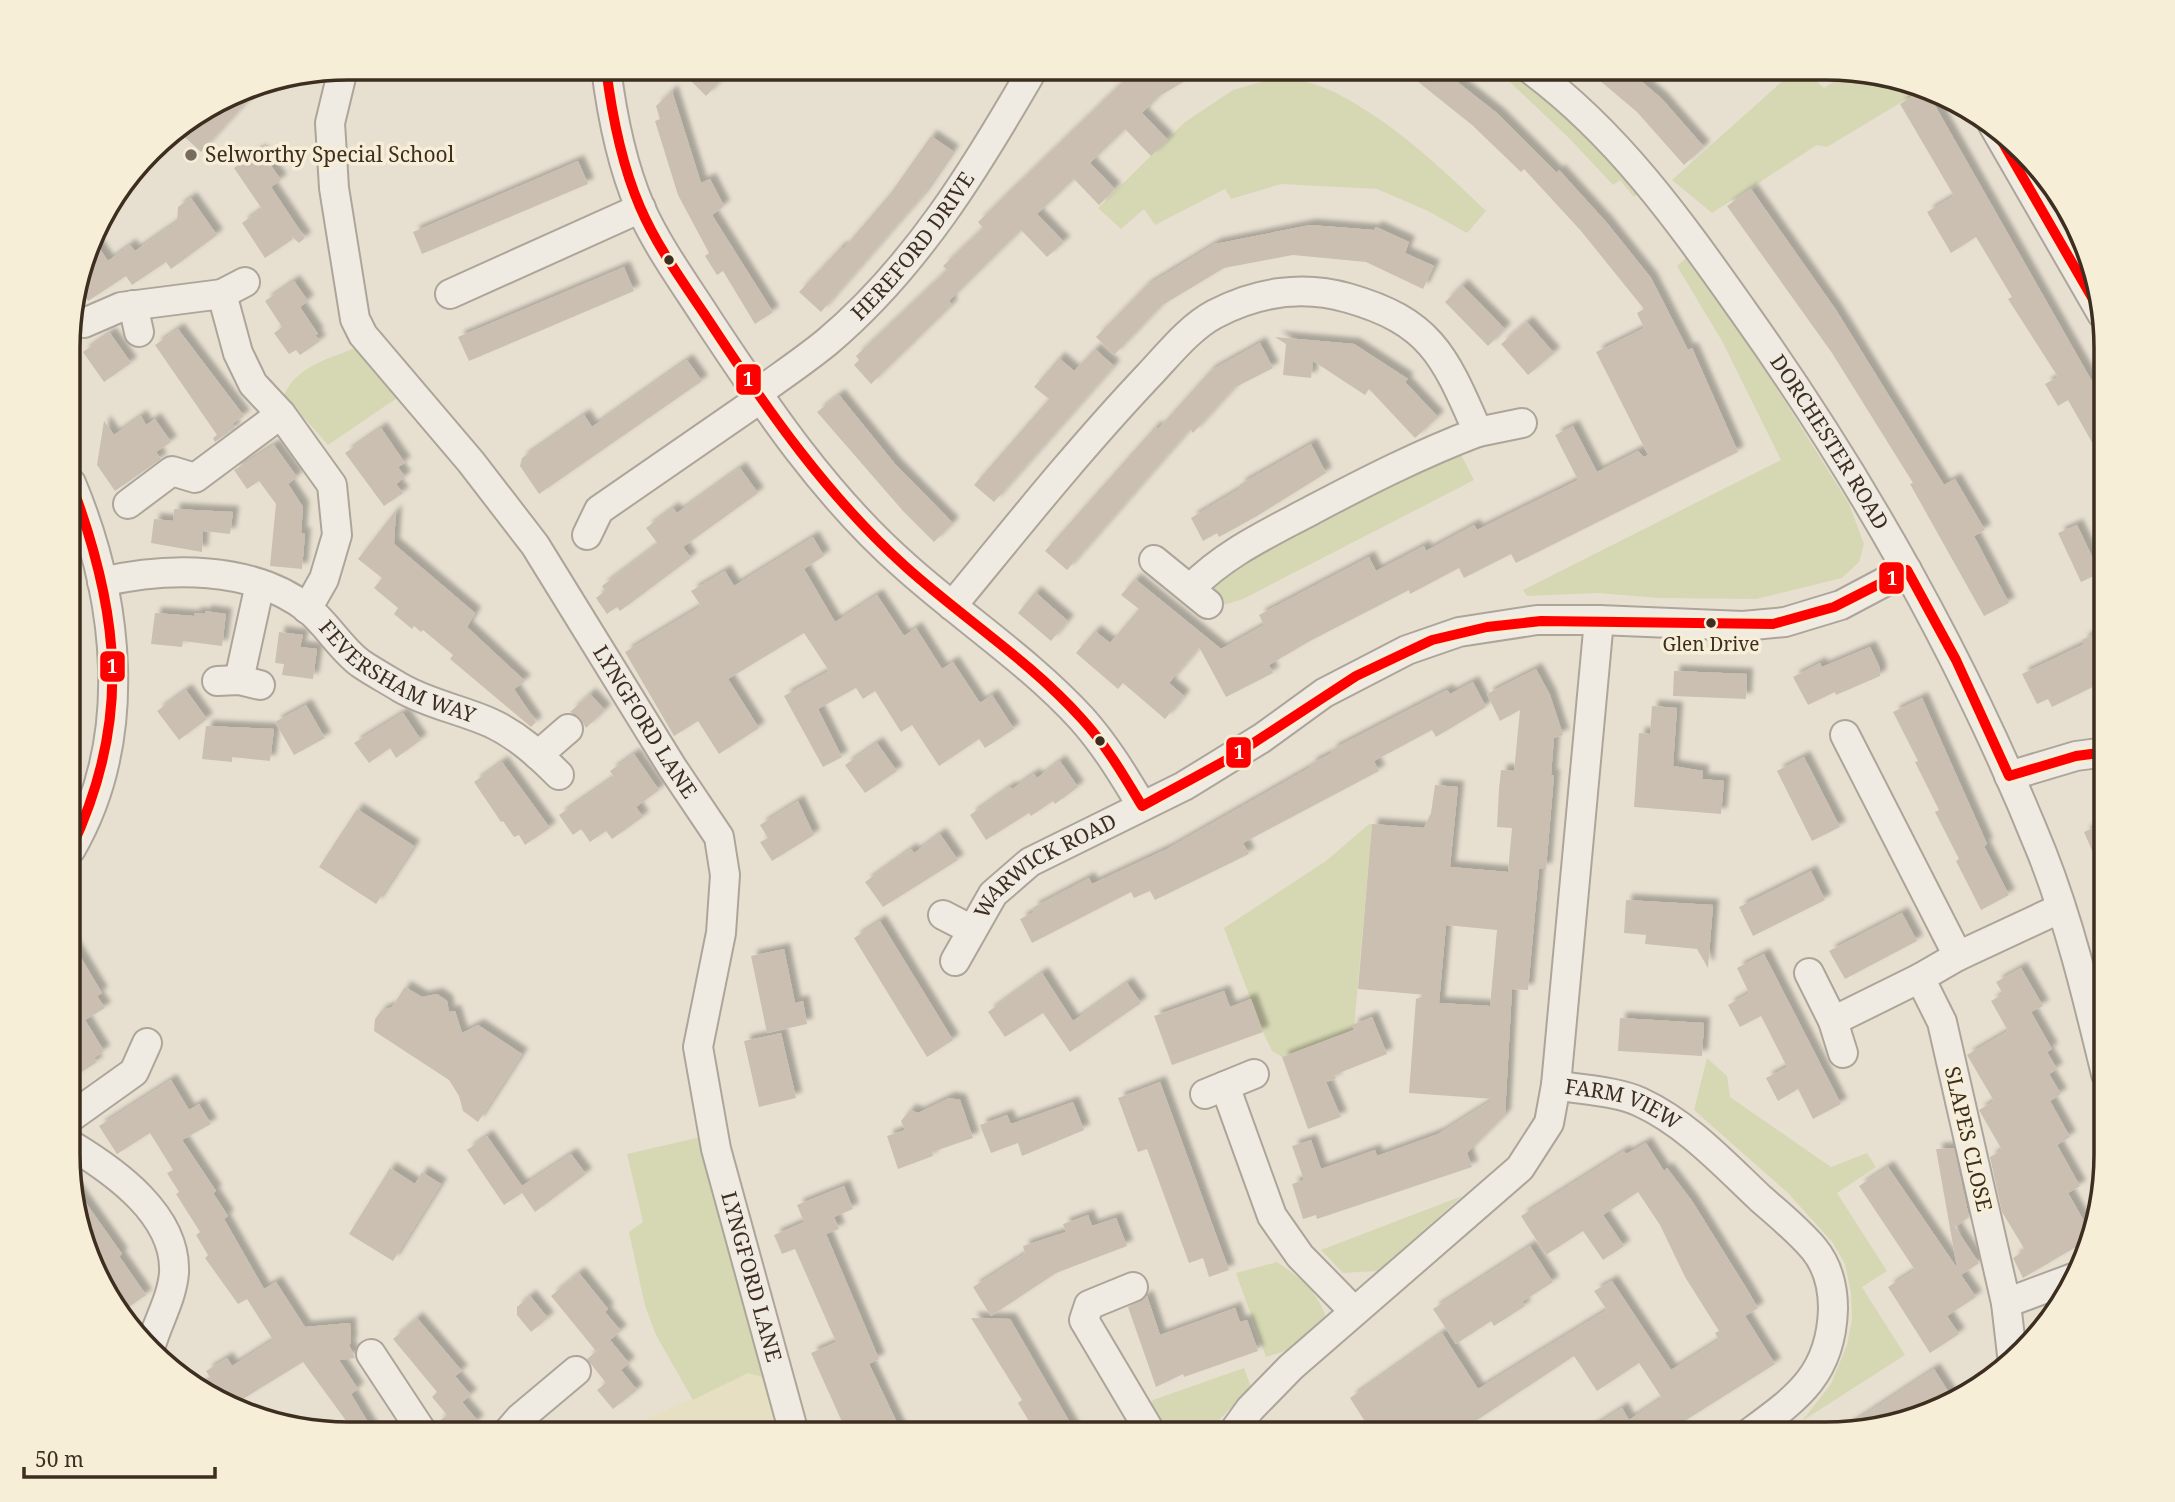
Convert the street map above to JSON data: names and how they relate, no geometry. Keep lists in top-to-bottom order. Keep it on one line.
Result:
{"streets":{"street":["HEREFORD DRIVE","DORCHESTER ROAD","FEVERSHAM WAY","LYNGFORD LANE","WARWICK ROAD","FARM VIEW","SLAPES CLOSE"]},"crossings":[["DORCHESTER ROAD","WARWICK ROAD"]],"places":["Selworthy Special School","Glen Drive"],"lines":["transit line 1"],"scale_bar":"50 m"}
